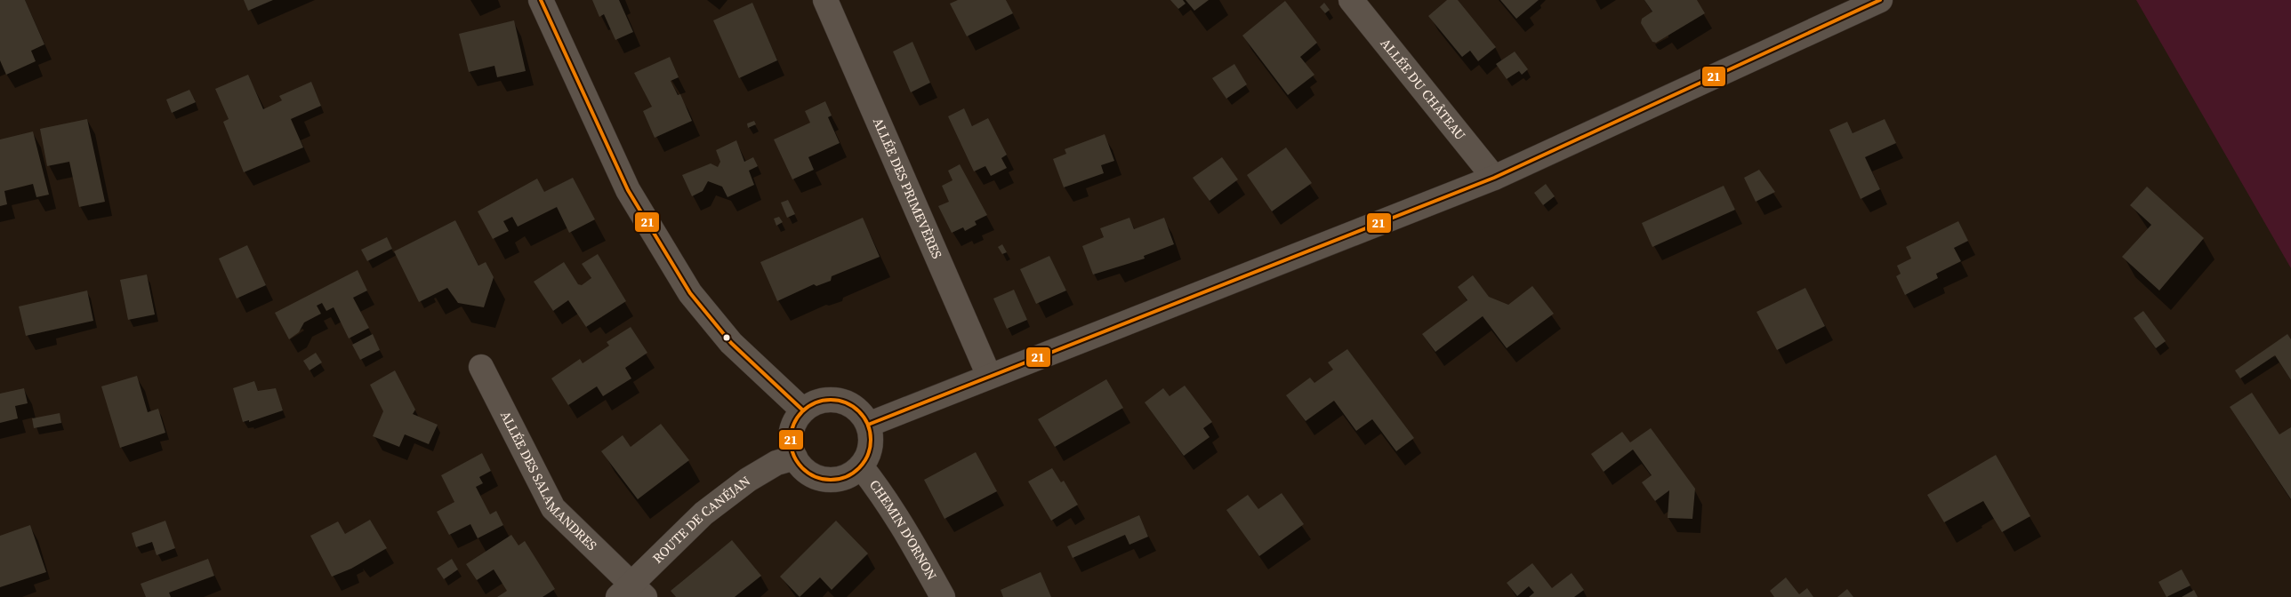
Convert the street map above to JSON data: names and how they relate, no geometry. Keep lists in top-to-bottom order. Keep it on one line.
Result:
{"streets":{"street":["ALLÉE DU CHÂTEAU","ALLÉE DES PRIMEVÈRES","ALLÉE DES SALAMANDRES","ROUTE DE CANÉJAN","CHEMIN D'ORNON"]},"crossings":[["ALLÉE DES SALAMANDRES","ROUTE DE CANÉJAN"],["ROUTE DE CANÉJAN","CHEMIN D'ORNON"]],"lines":["transit line 21"]}
